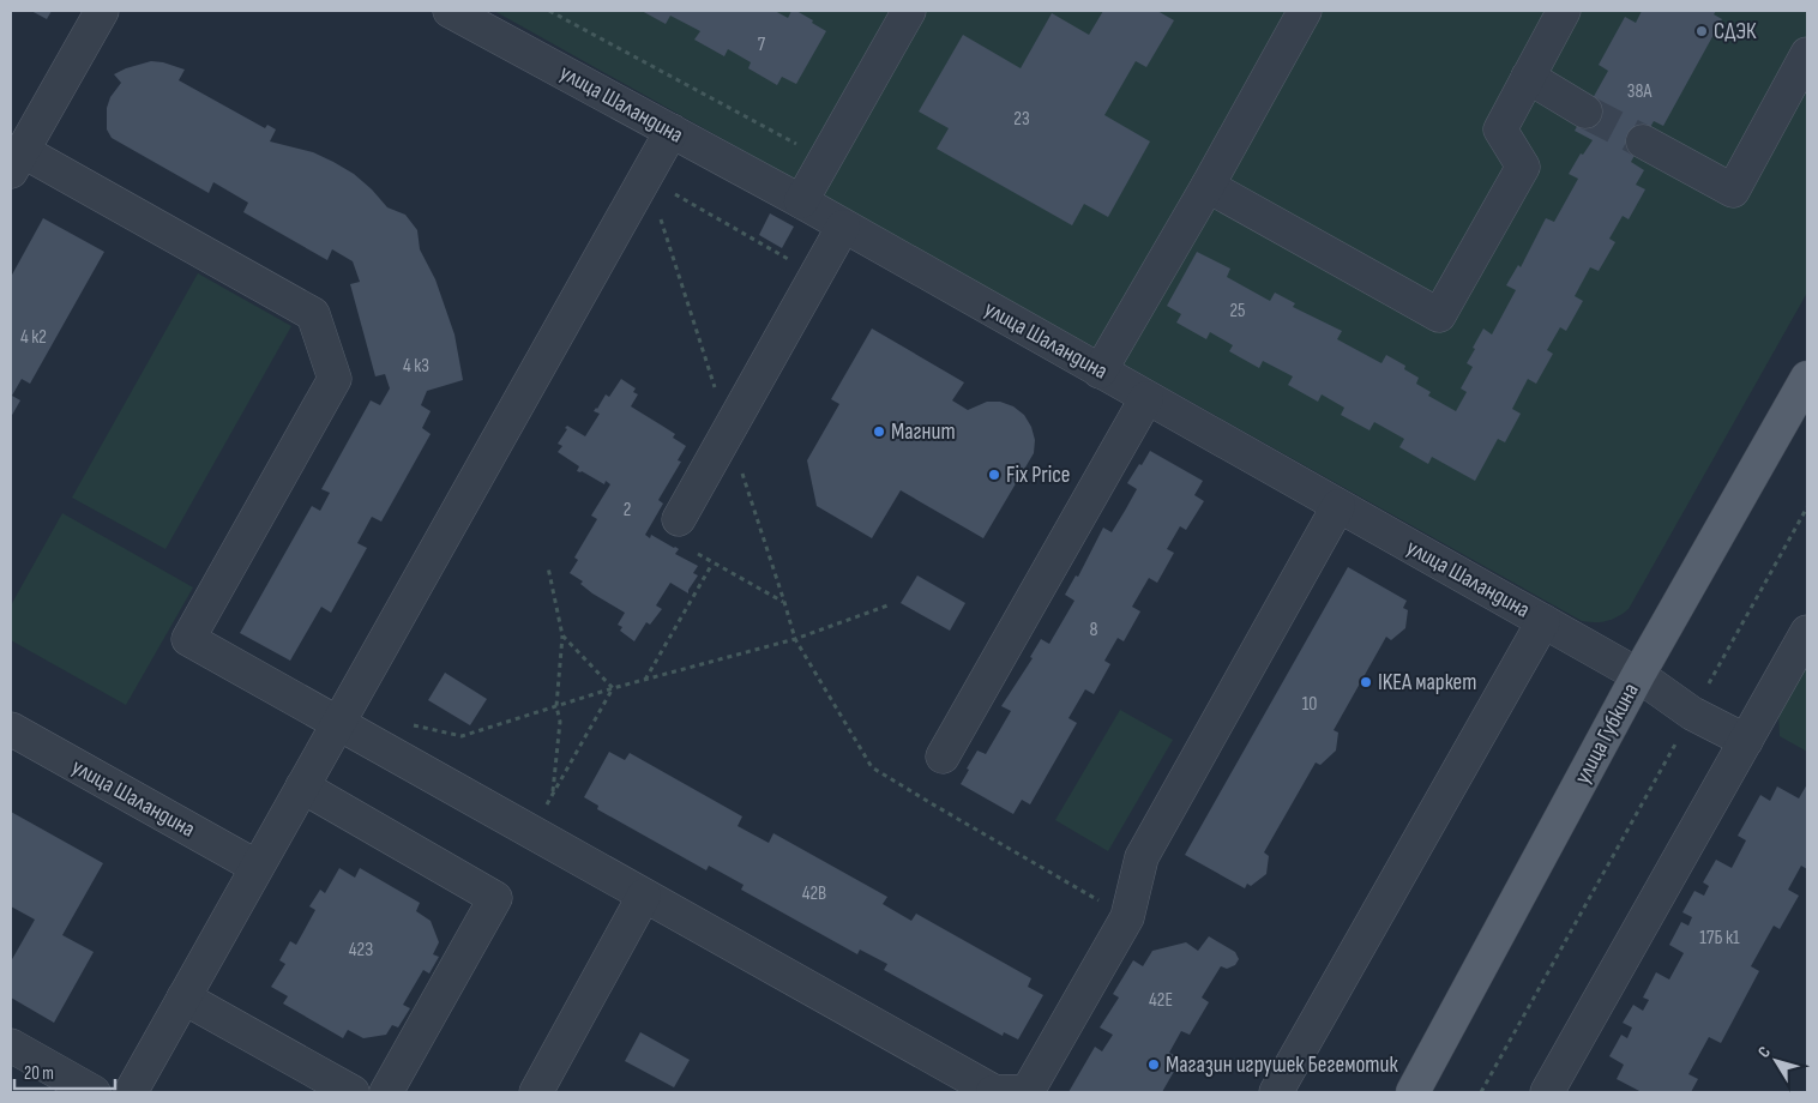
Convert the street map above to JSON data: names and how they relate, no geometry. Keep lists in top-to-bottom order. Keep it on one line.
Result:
{"streets":{"main road":["улица Губкина"],"street":["улица Шаландина"]},"crossings":[["улица Шаландина","улица Губкина"]],"places":["СДЭК","Магнит","Fix Price","IKEA маркет","Магазин игрушек Бегемотик"],"house_numbers":["7","38А","23","25","4 к2","4 к3","2","8","10","42В","17Б к1","42З","42Е"],"scale_bar":"20 m","north":"top left"}
